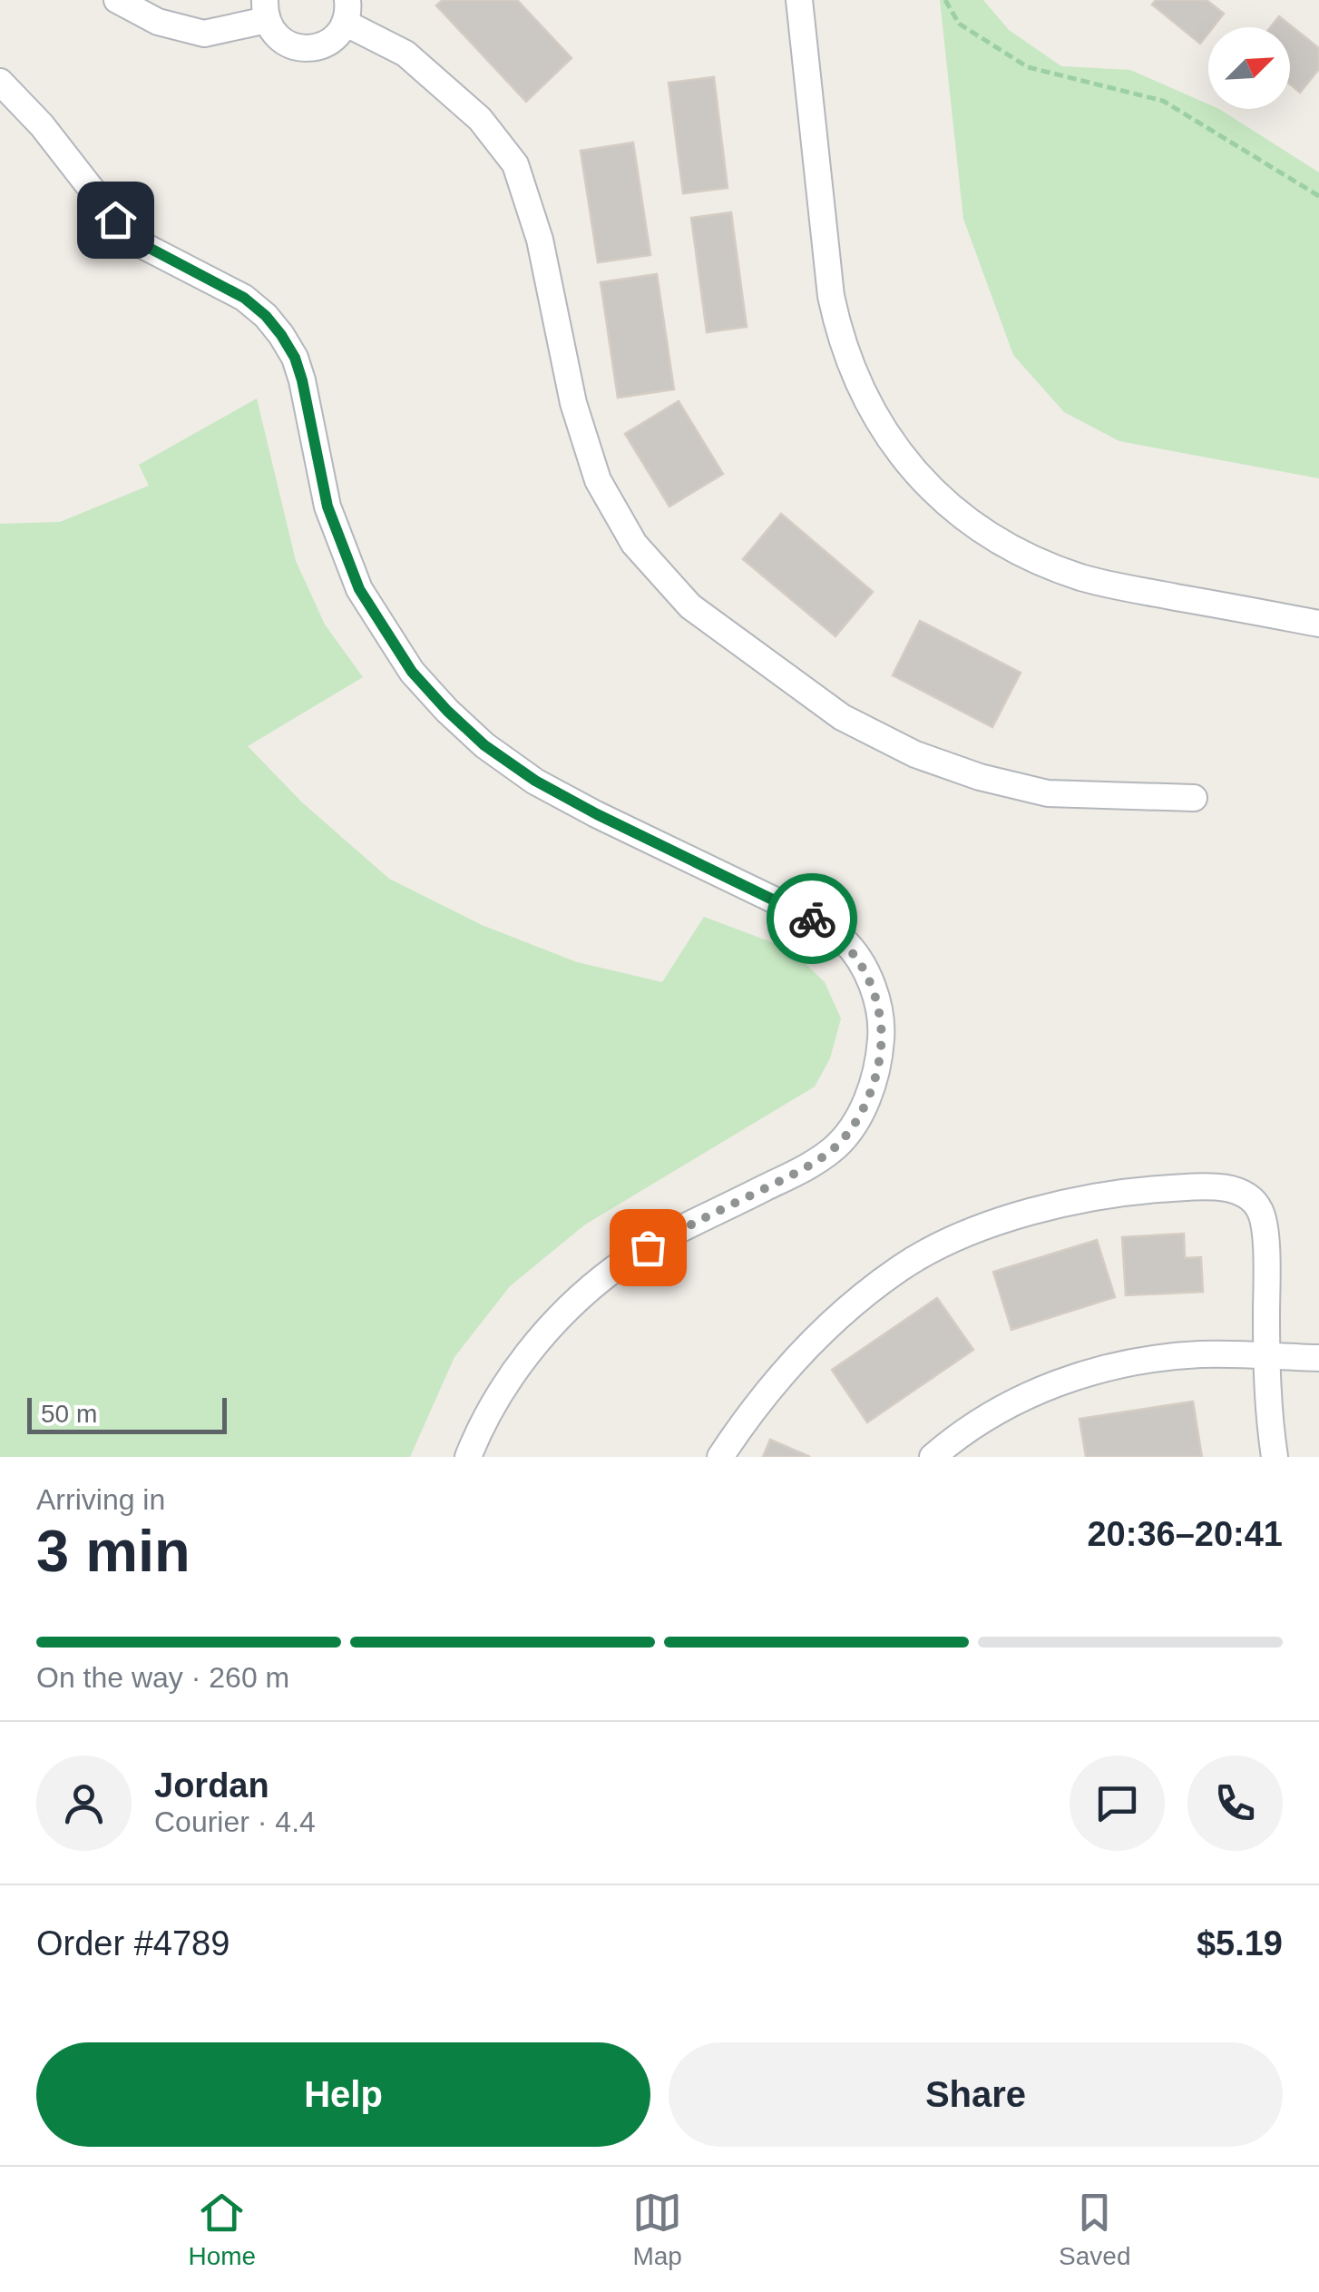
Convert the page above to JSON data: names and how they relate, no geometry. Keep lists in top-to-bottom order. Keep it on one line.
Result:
{"scale_bar":"50 m","north":"top right","page":{"scale":"50 m","heading":["3 min","Arriving in","20:36–20:41"],"panel":["Jordan","Courier · 4.4","Order #4789","$5.19"],"bar":"On the way · 260 m","buttons":["Help","Share"],"tabs":["Home","Map","Saved"]}}
